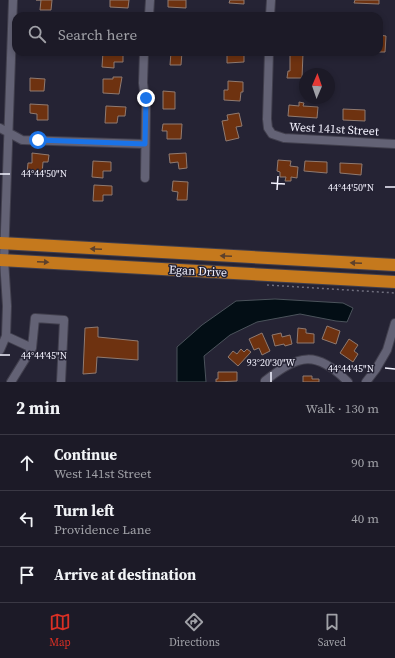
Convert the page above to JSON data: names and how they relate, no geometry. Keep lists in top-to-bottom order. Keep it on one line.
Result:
{"streets":{"highway":["Egan Drive"],"street":["West 141st Street"]},"north":"top","page":{"search":"Search here","heading":["2 min","Walk · 130 m"],"list":[["Continue","West 141st Street","90 m"],["Turn left","Providence Lane","40 m"],"Arrive at destination"],"nav":["Map","Directions","Saved"]},"coordinates":["44°44'50\"N","44°44'45\"N","93°20'30\"W"]}
